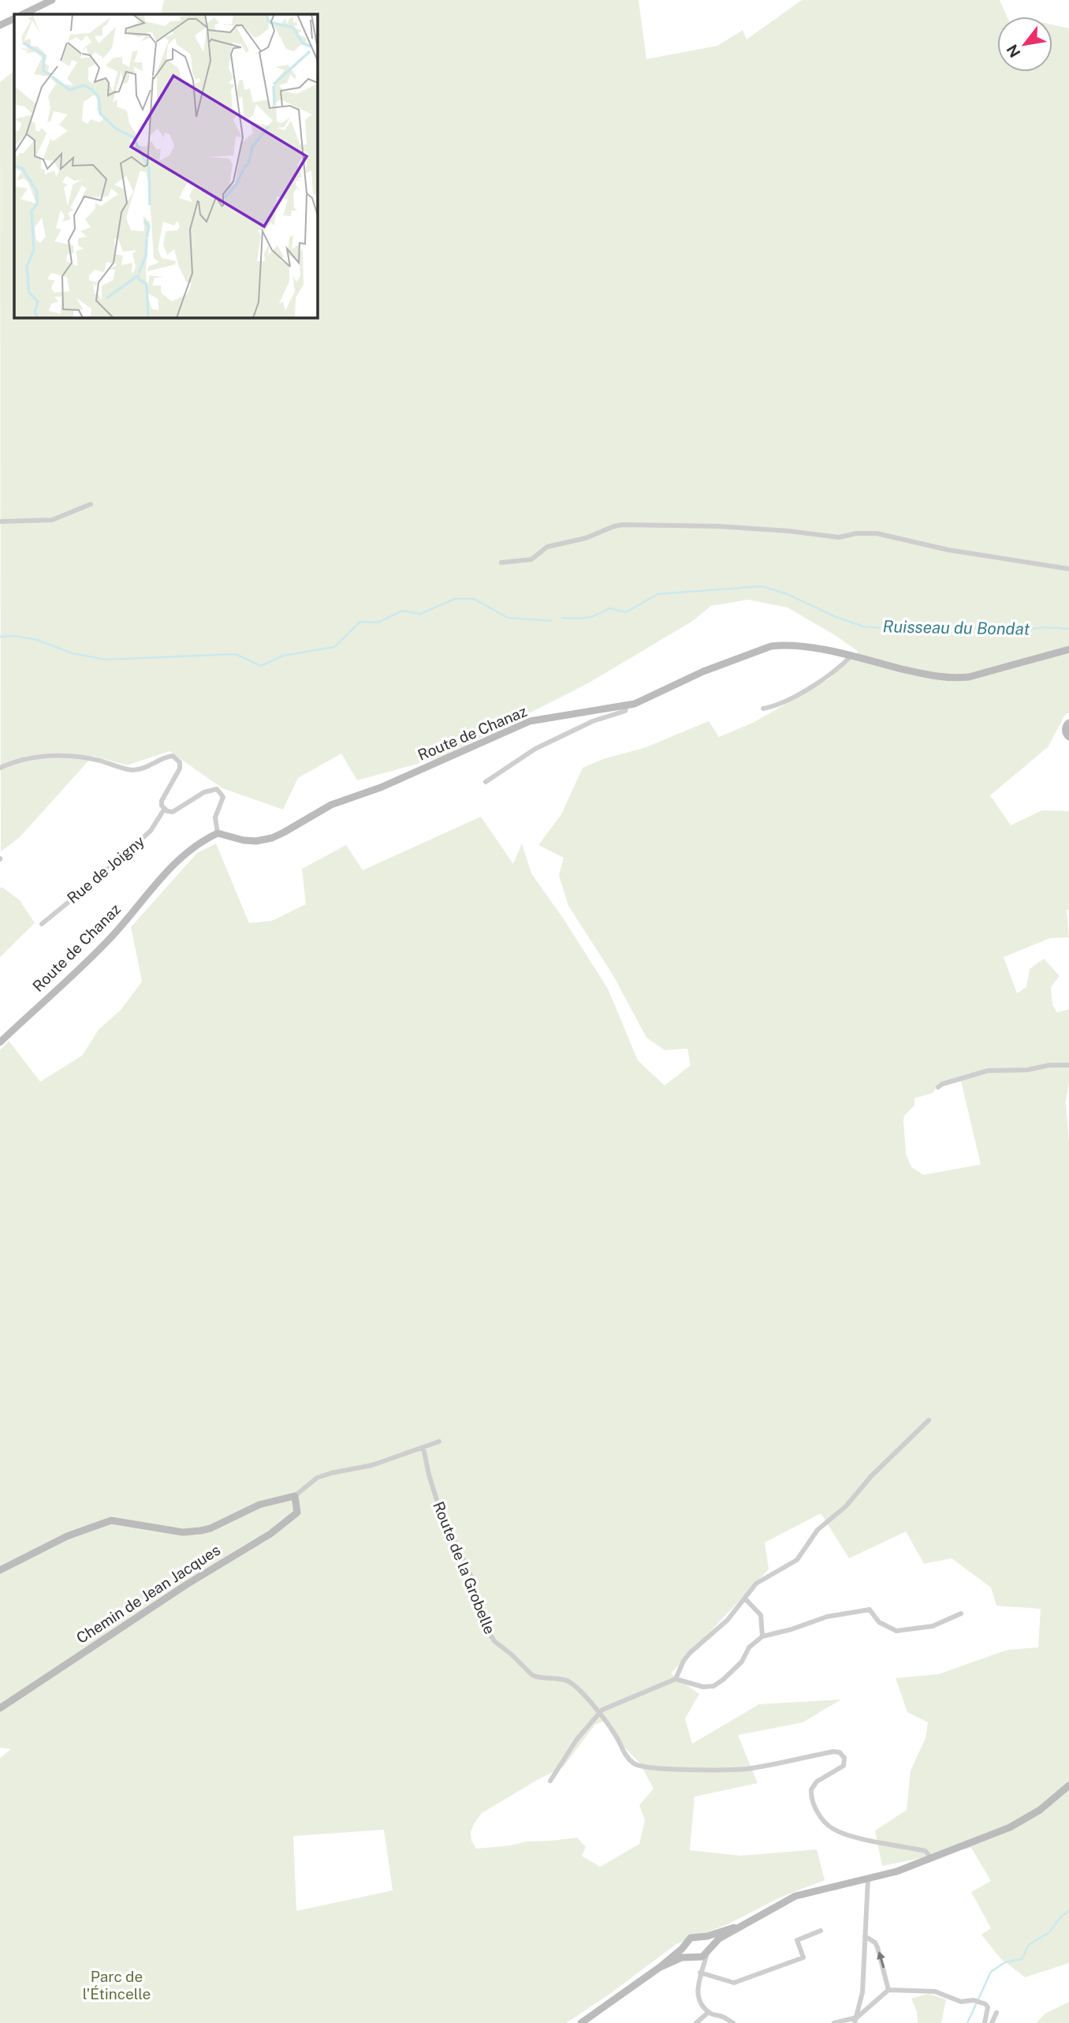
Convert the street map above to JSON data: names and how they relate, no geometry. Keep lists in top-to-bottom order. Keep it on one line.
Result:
{"streets":{"street":["Route de Chanaz","Rue de Joigny","Route de la Grobelle","Chemin de Jean Jacques"]},"water":["Ruisseau du Bondat"],"parks":["Parc de l'Étincelle"],"north":"bottom left"}
